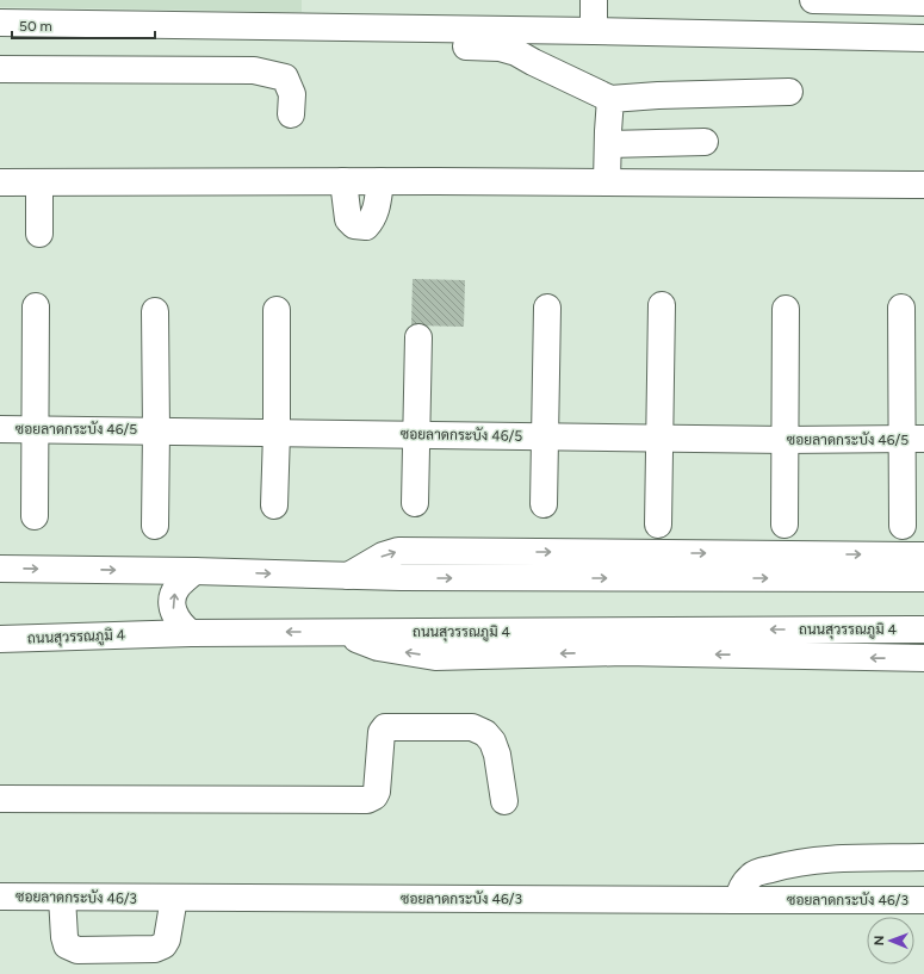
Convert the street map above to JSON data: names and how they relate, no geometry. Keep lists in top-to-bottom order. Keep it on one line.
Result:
{"streets":{"street":["ซอยลาดกระบัง 46/5","ถนนสุวรรณภูมิ 4","ซอยลาดกระบัง 46/3"]},"scale_bar":"50 m","north":"left"}
